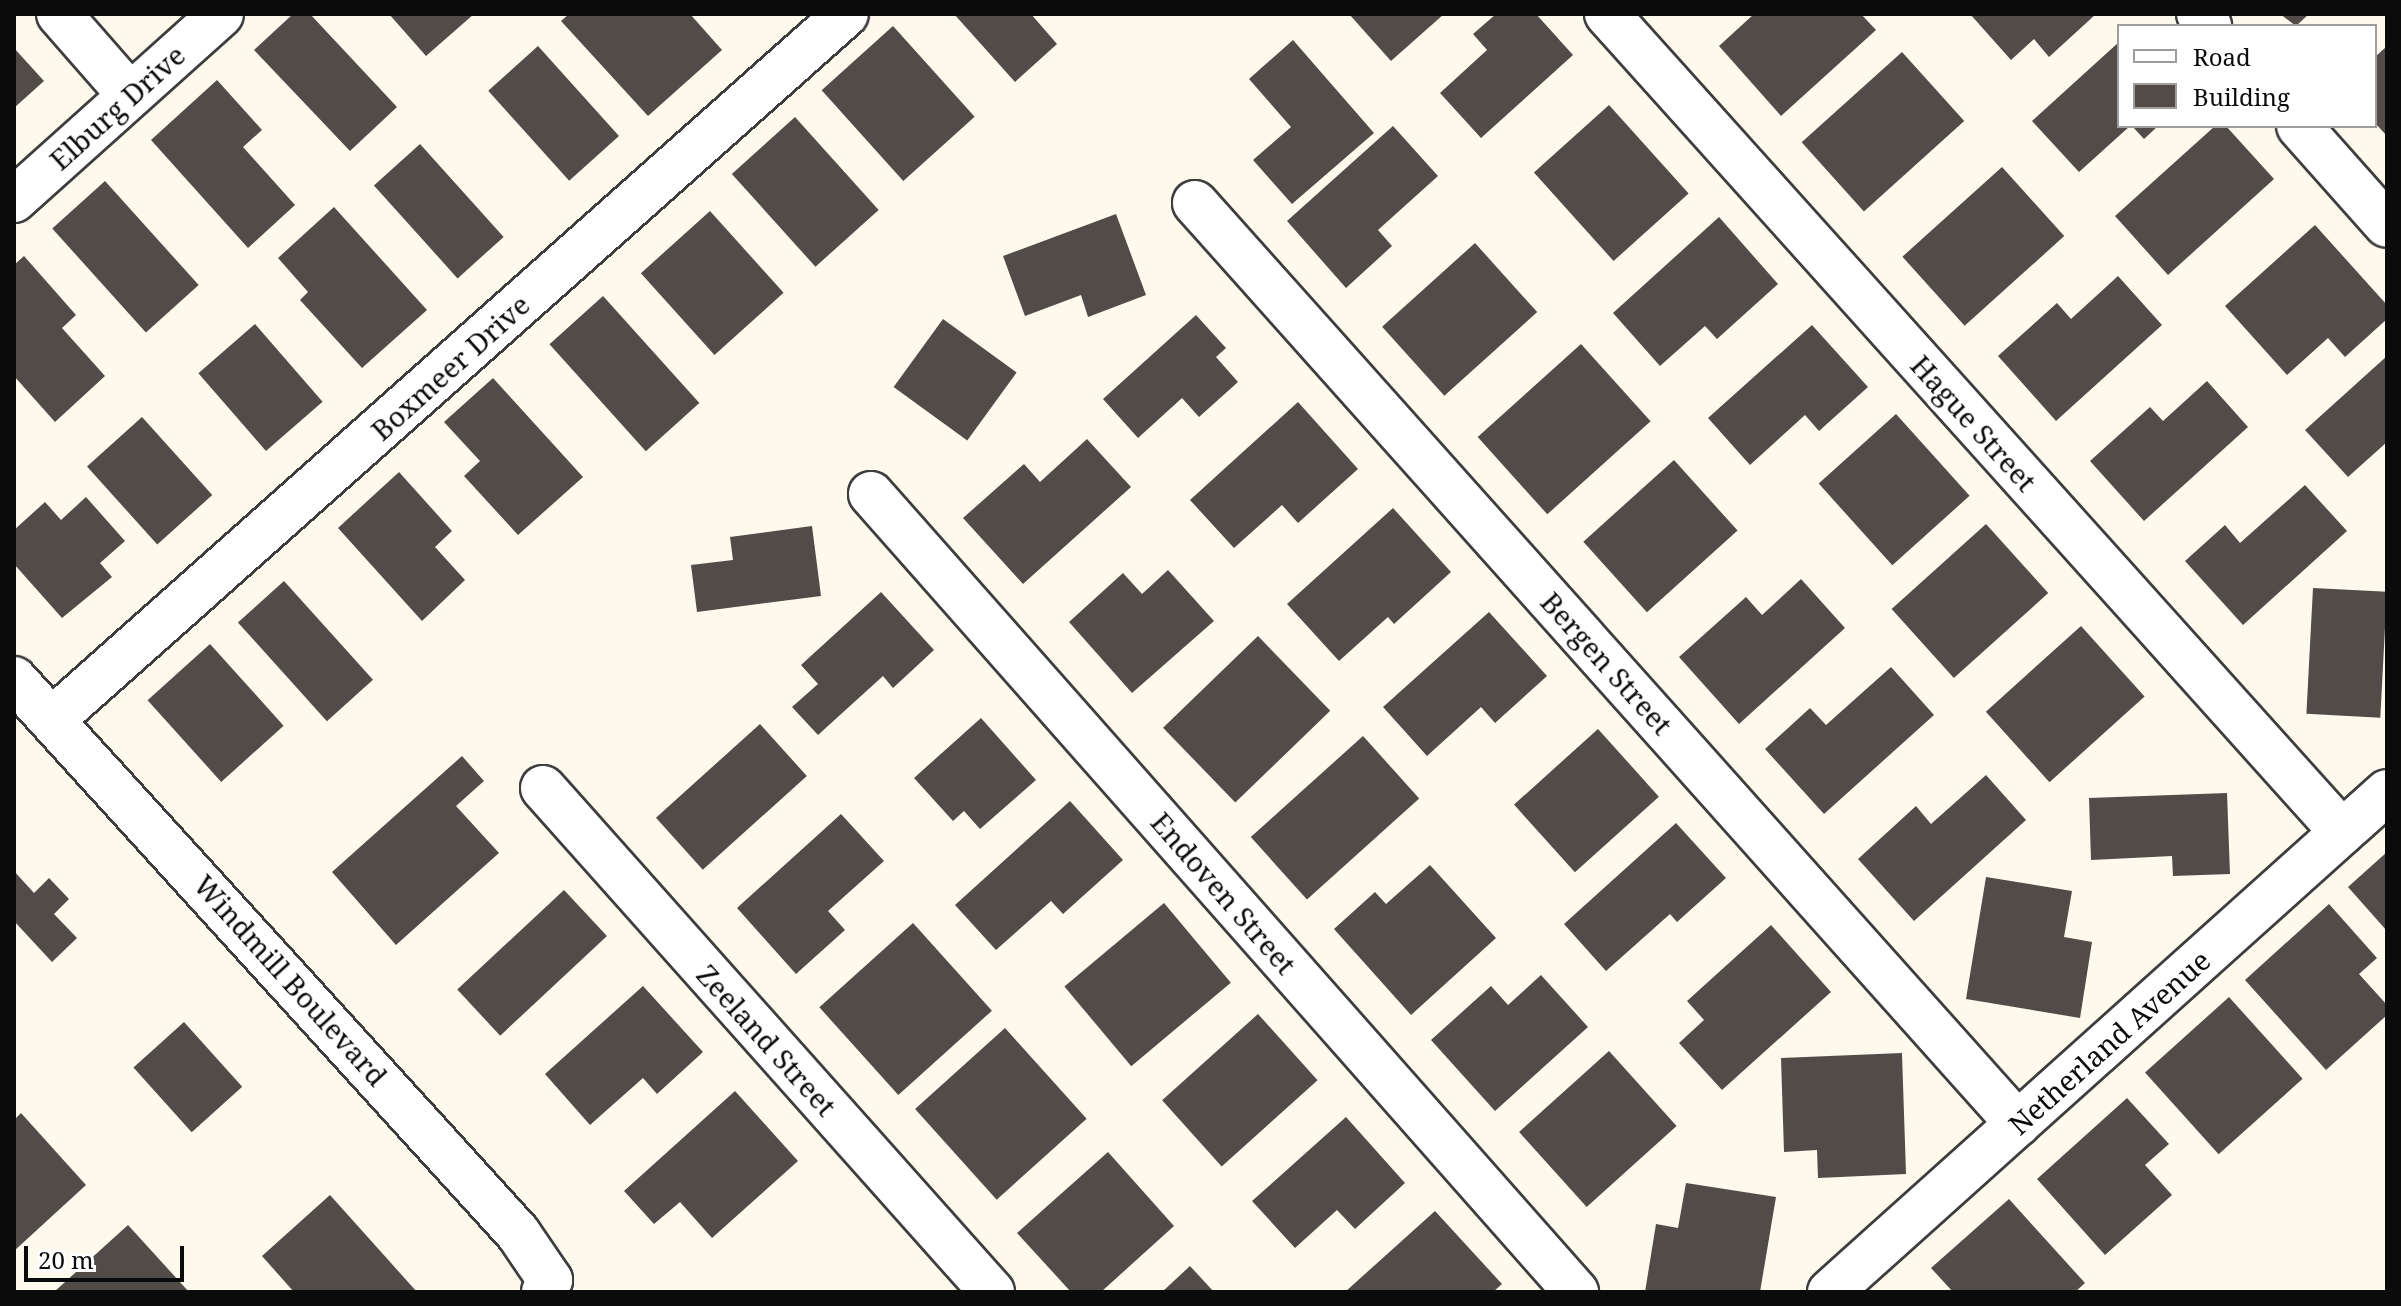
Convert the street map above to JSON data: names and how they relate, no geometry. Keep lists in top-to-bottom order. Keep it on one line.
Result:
{"streets":{"street":["Elburg Drive","Boxmeer Drive","Hague Street","Bergen Street","Endoven Street","Windmill Boulevard","Zeeland Street","Netherland Avenue"]},"crossings":[["Boxmeer Drive","Windmill Boulevard"],["Hague Street","Netherland Avenue"],["Bergen Street","Netherland Avenue"]],"legend":["Road","Building"],"scale_bar":"20 m"}
